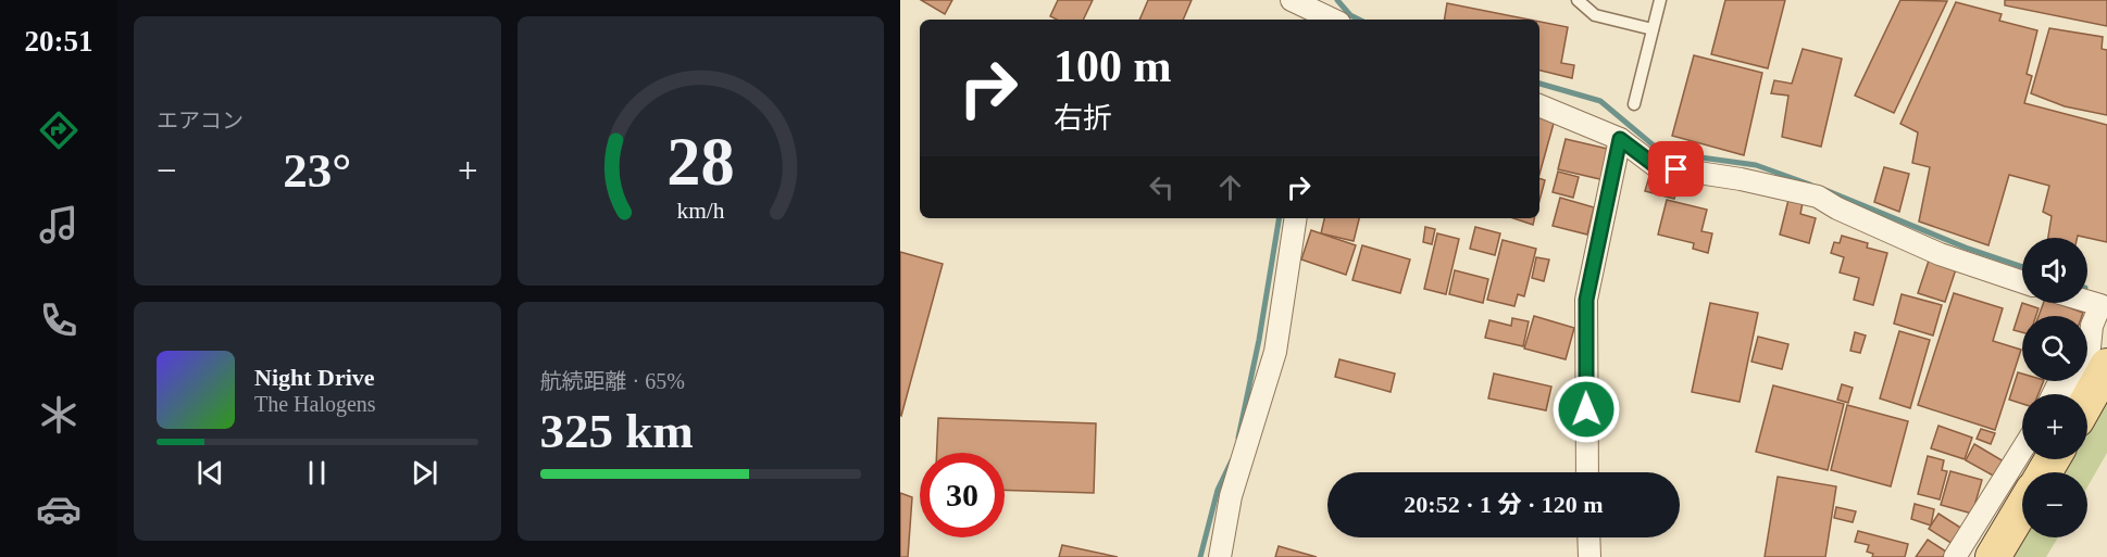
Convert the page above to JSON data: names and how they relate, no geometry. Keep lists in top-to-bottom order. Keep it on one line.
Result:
{"page":{"tabs":"20:51","tile":["エアコン",["航続距離 · 65%","325 km"]],"turn":["100 m","右折"],"heat":["−","23°","+"],"map_buttons":["+","−"],"song":["Night Drive","The Halogens"],"limit":"30","trip":"20:52 · 1 分 · 120 m","gauge":["28","km/h"]}}
